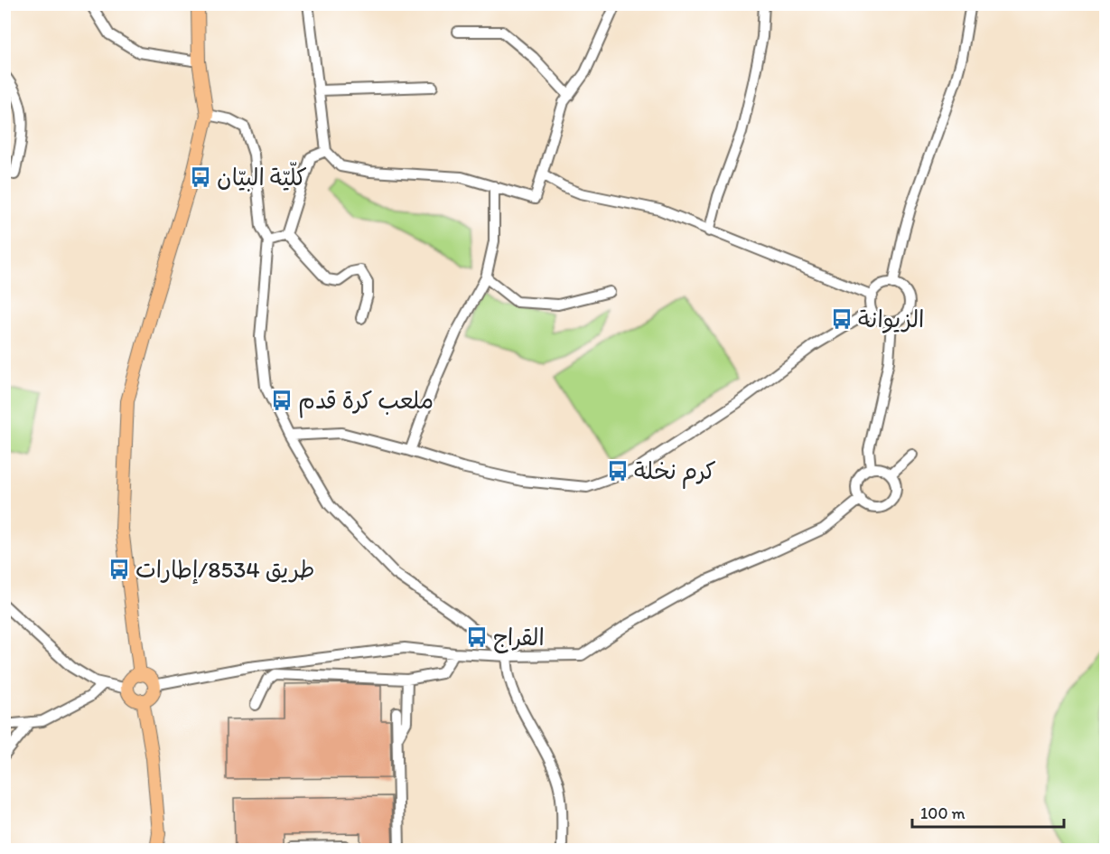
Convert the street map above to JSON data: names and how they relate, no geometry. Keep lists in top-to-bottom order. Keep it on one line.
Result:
{"places":{"bus stop":["كلّيّة البيّان","الزيوانة","ملعب كرة قدم","كرم نخلة","طريق 8534/إطارات","القراج"]},"scale_bar":"100 m"}
